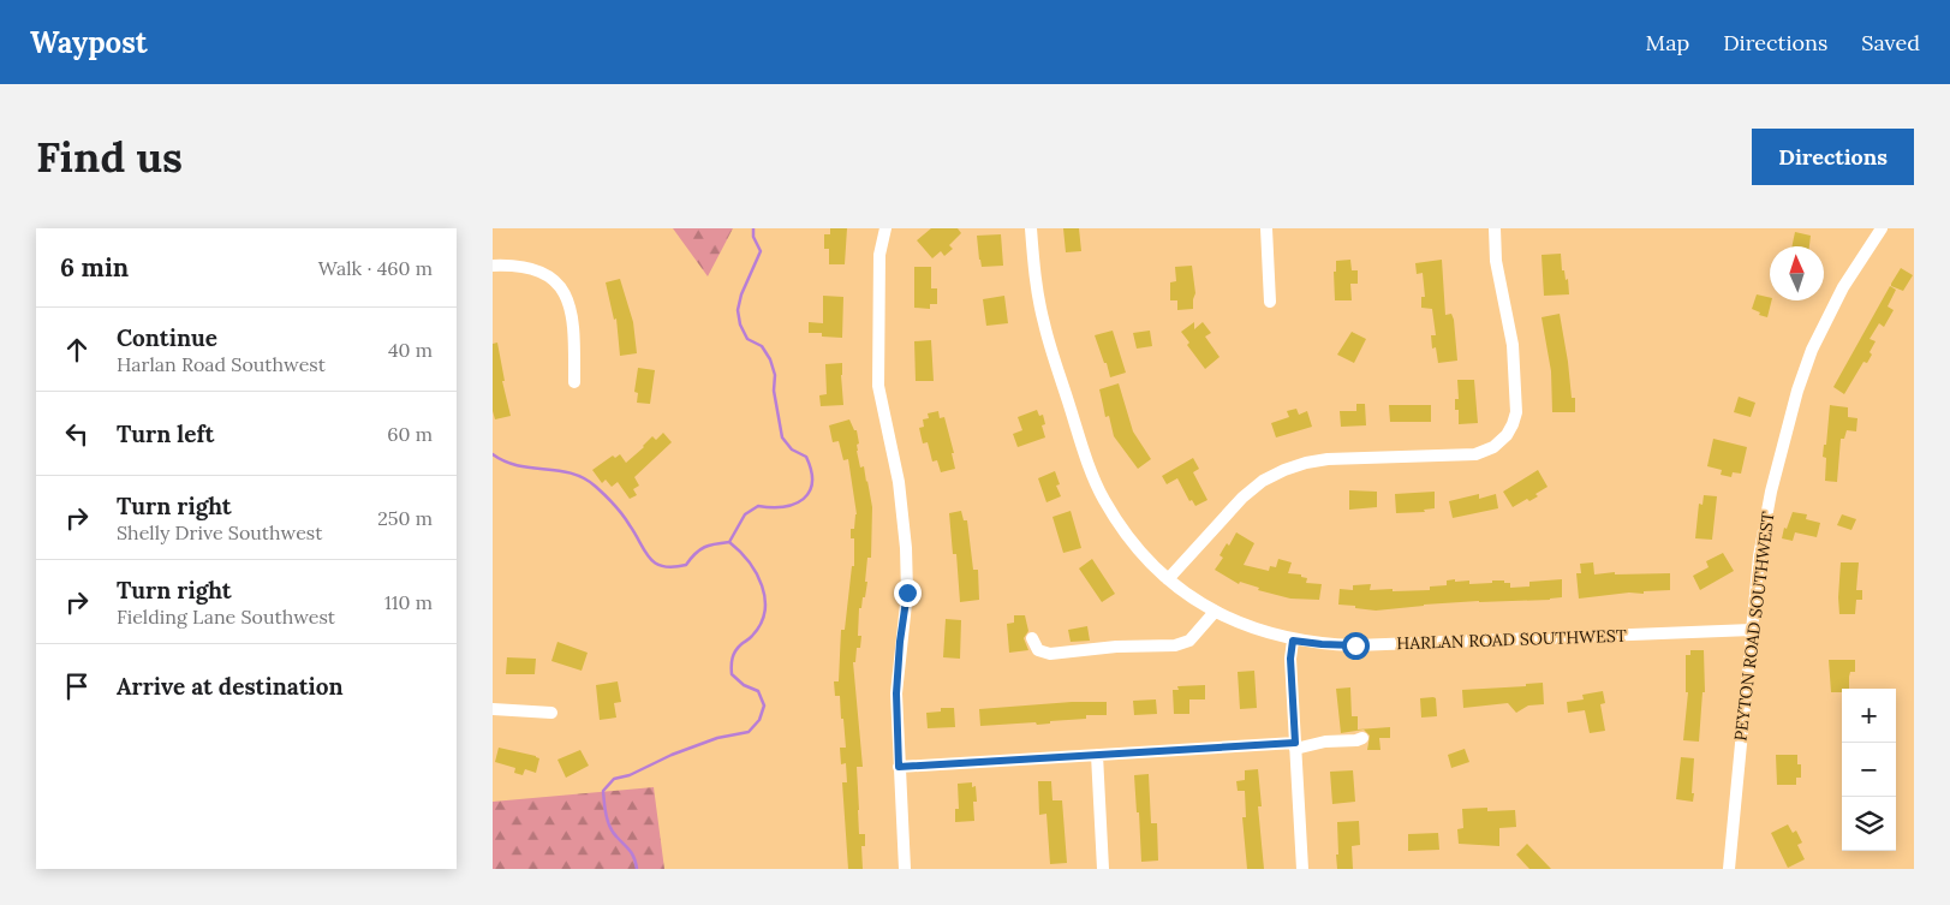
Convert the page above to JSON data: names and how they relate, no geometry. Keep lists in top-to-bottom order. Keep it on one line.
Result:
{"streets":{"street":["PEYTON ROAD SOUTHWEST","HARLAN ROAD SOUTHWEST"]},"crossings":[["PEYTON ROAD SOUTHWEST","HARLAN ROAD SOUTHWEST"]],"north":"top","page":{"header":"Waypost","nav":["Map","Directions","Saved"],"buttons":"Directions","title":"Find us","heading":["6 min","Walk · 460 m"],"list":[["Continue","Harlan Road Southwest","40 m"],["Turn left","60 m"],["Turn right","Shelly Drive Southwest","250 m"],["Turn right","Fielding Lane Southwest","110 m"],"Arrive at destination"],"map_buttons":["+","−"]}}
